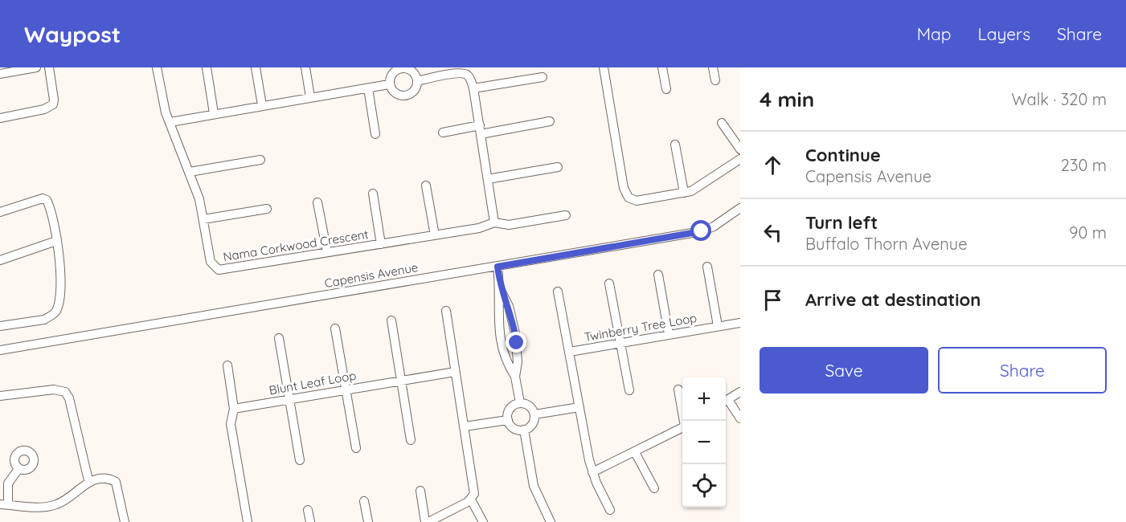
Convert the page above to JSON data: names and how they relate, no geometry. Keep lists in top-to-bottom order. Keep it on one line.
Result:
{"streets":{"street":["Nama Corkwood Crescent","Capensis Avenue","Twinberry Tree Loop","Blunt Leaf Loop"]},"page":{"header":"Waypost","nav":["Map","Layers","Share"],"heading":["4 min","Walk · 320 m"],"list":[["Continue","Capensis Avenue","230 m"],["Turn left","Buffalo Thorn Avenue","90 m"],"Arrive at destination"],"buttons":["Save","Share"],"map_buttons":["+","−"]}}
